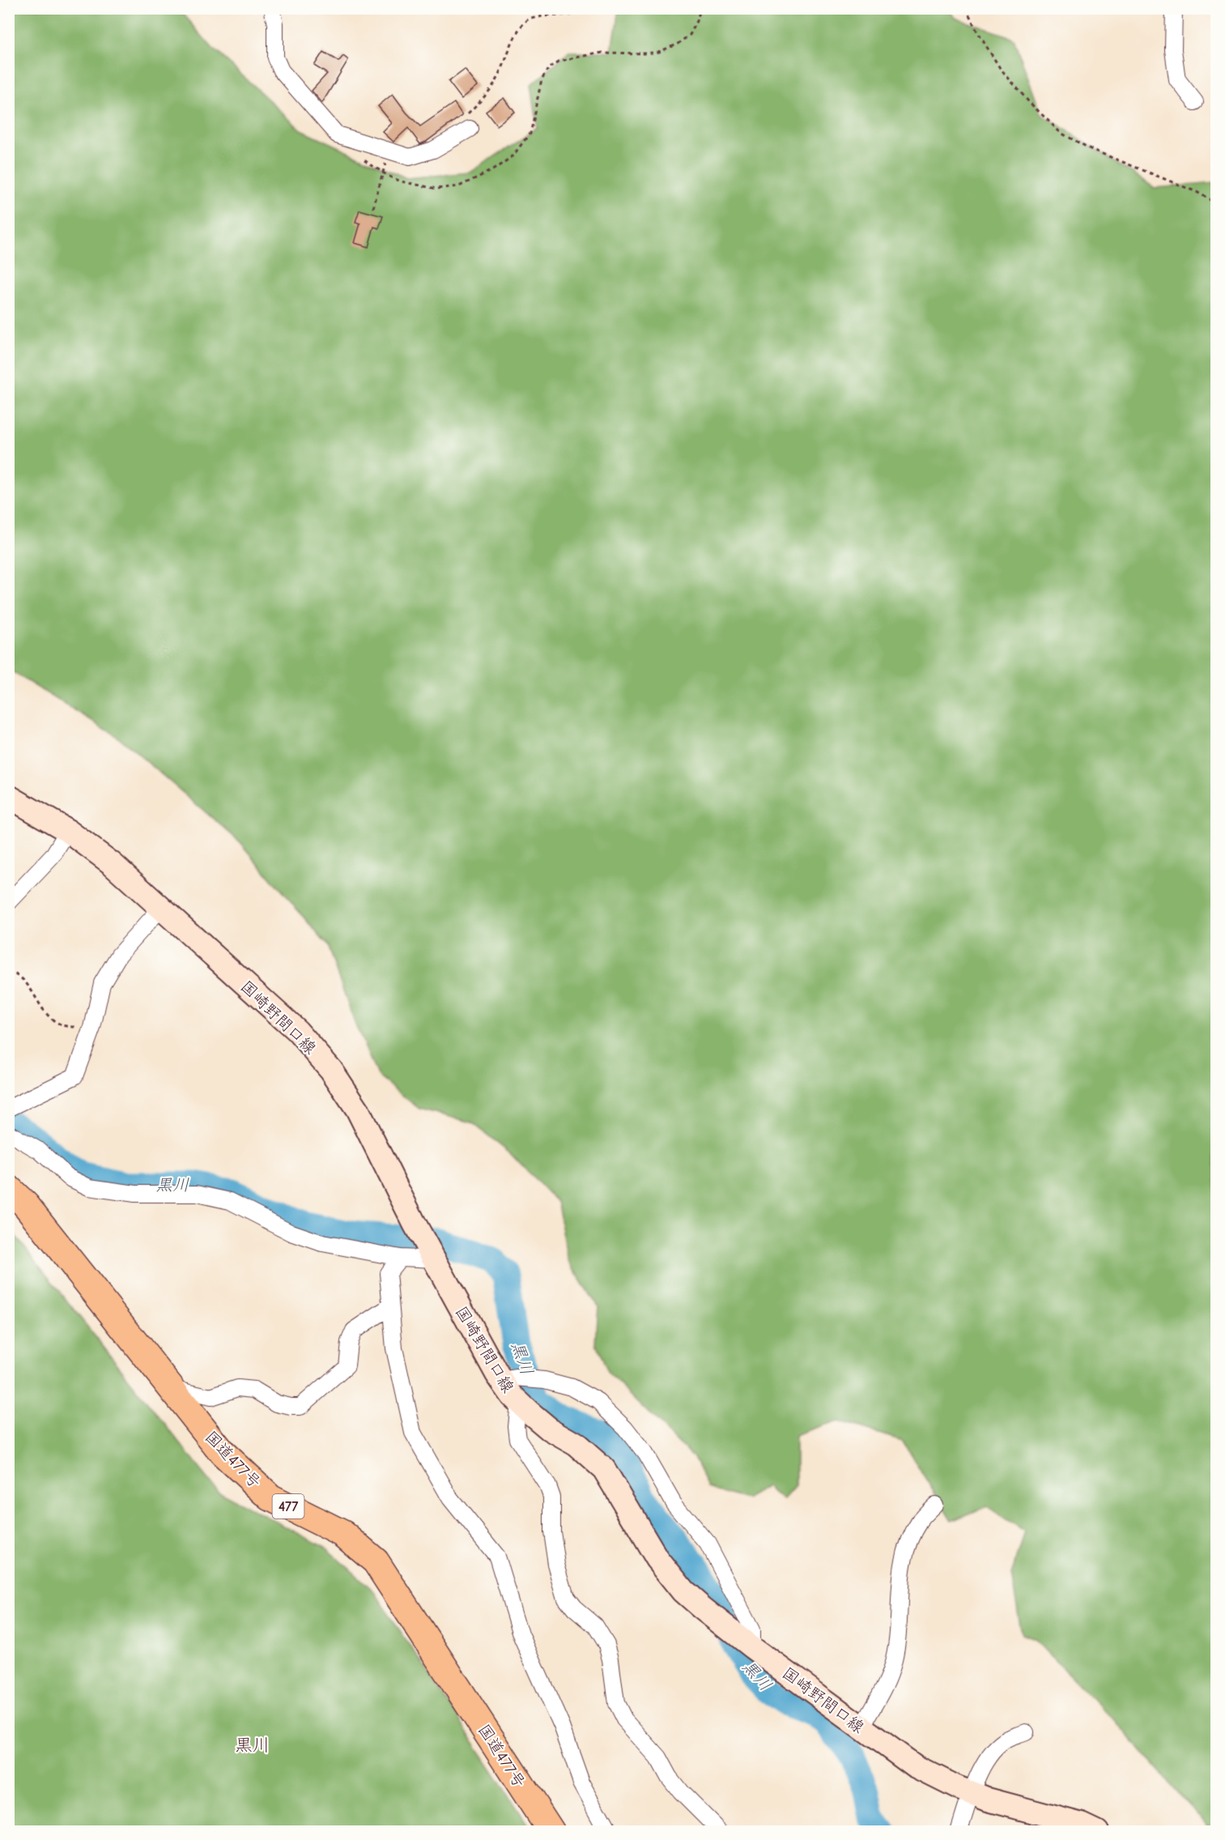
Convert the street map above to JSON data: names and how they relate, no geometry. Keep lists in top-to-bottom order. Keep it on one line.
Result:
{"streets":{"highway":["国道477号","477"],"main road":["国崎野間口線"]},"districts":["黒川"],"water":["黒川"]}
